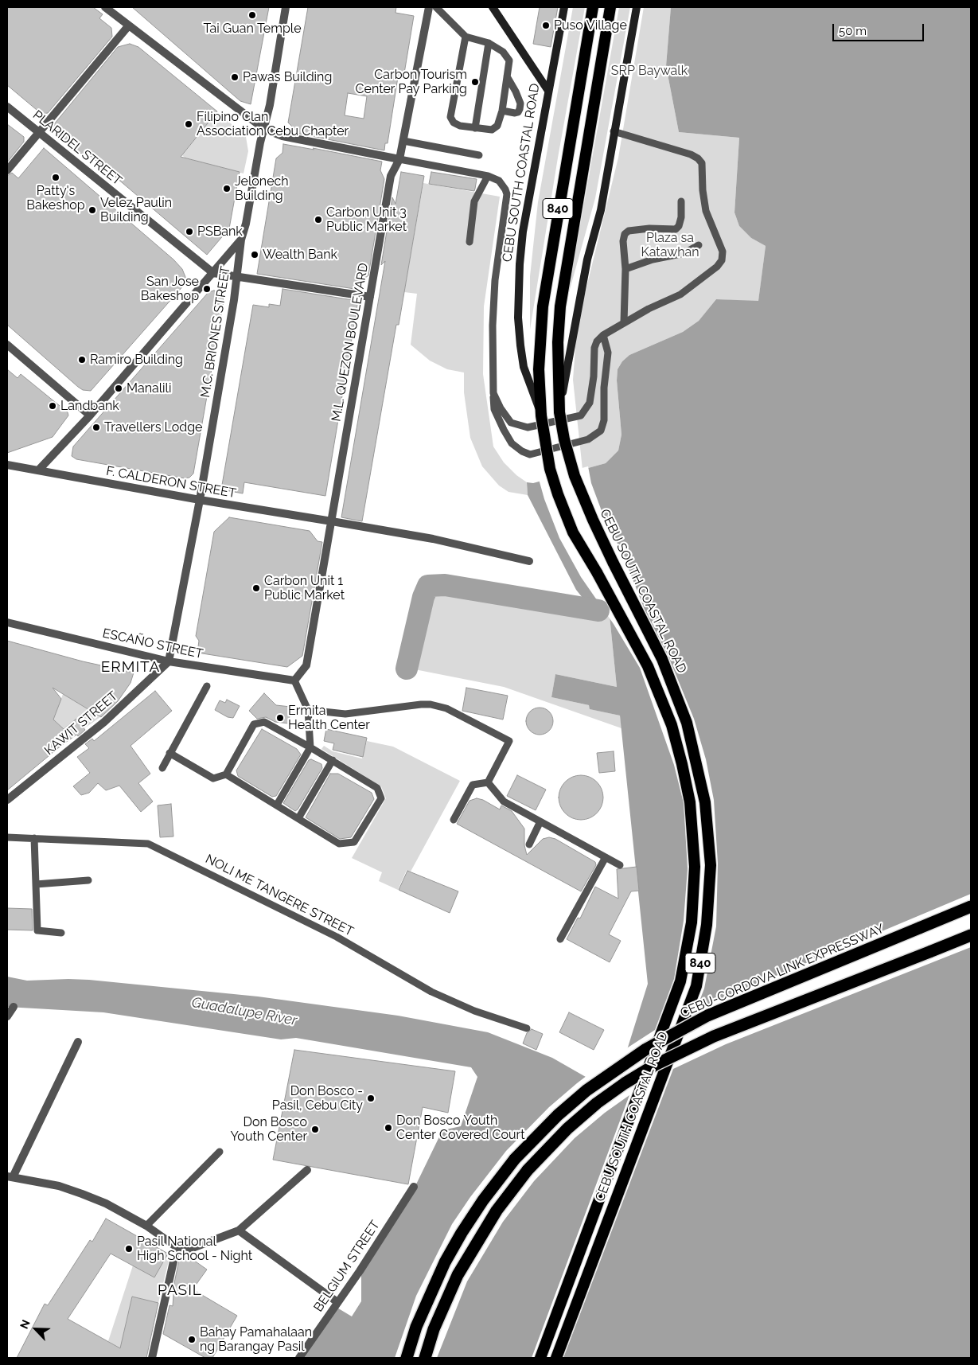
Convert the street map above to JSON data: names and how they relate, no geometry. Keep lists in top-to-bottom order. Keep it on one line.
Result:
{"streets":{"highway":["CEBU SOUTH COASTAL ROAD","840","CEBU-CORDOVA LINK EXPRESSWAY"],"street":["PLARIDEL STREET","M.C. BRIONES STREET","M.L. QUEZON BOULEVARD","F. CALDERON STREET","ESCAÑO STREET","KAWIT STREET","BELGIUM STREET"],"lane":["NOLI ME TANGERE STREET"]},"crossings":[["PLARIDEL STREET","M.C. BRIONES STREET"],["PLARIDEL STREET","M.L. QUEZON BOULEVARD"],["M.C. BRIONES STREET","F. CALDERON STREET"],["M.C. BRIONES STREET","ESCAÑO STREET"],["M.C. BRIONES STREET","KAWIT STREET"],["M.L. QUEZON BOULEVARD","F. CALDERON STREET"],["M.L. QUEZON BOULEVARD","ESCAÑO STREET"],["ESCAÑO STREET","KAWIT STREET"]],"districts":["ERMITA","PASIL"],"water":["Guadalupe River"],"parks":["SRP Baywalk","Plaza sa Katawhan"],"places":["Tai Guan Temple","Puso Village","Pawas Building","Carbon Tourism Center Pay Parking","Filipino Clan Association Cebu Chapter","Patty's Bakeshop","Jelonech Building","Velez Paulin Building","Carbon Unit 3 Public Market","PSBank","Wealth Bank","San Jose Bakeshop","Ramiro Building","Manalili","Landbank","Travellers Lodge","Carbon Unit 1 Public Market","Ermita Health Center","Don Bosco - Pasil, Cebu City","Don Bosco Youth Center Covered Court","Don Bosco Youth Center","Pasil National High School - Night","Bahay Pamahalaan ng Barangay Pasil"],"scale_bar":"50 m","north":"top left"}
